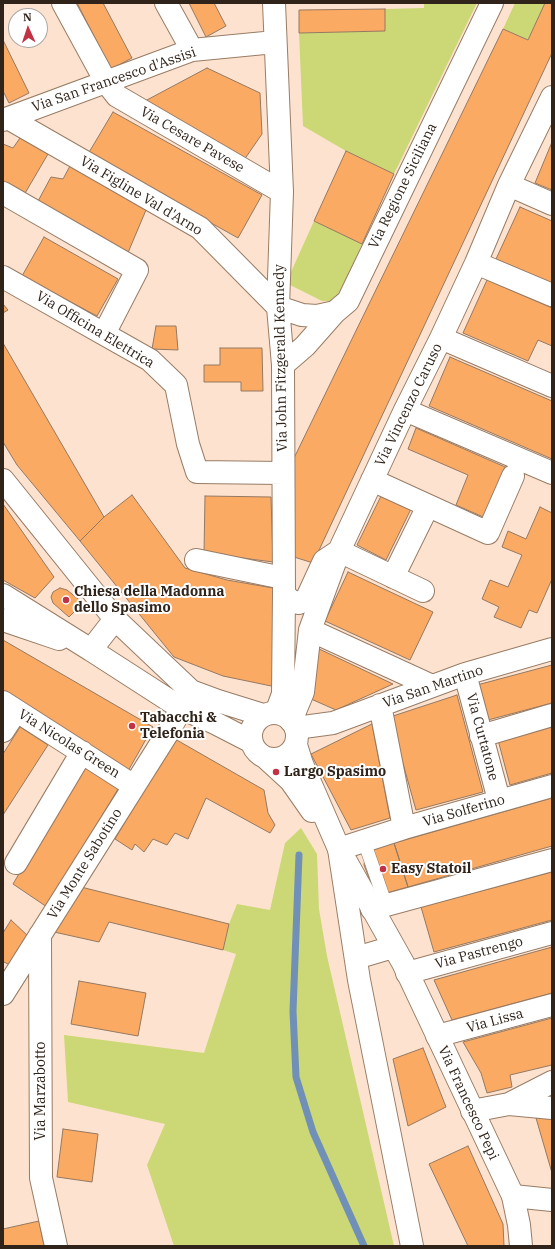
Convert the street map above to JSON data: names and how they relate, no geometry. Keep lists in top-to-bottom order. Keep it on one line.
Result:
{"streets":{"street":["Via San Francesco d'Assisi","Via Cesare Pavese","Via Regione Siciliana","Via Figline Val d'Arno","Via Officina Elettrica","Via John Fitzgerald Kennedy","Via Vincenzo Caruso","Via San Martino","Via Curtatone","Via Nicolas Green","Via Solferino","Via Monte Sabotino","Via Pastrengo","Via Lissa","Via Marzabotto","Via Francesco Pepi"]},"crossings":[["Via San Francesco d'Assisi","Via Cesare Pavese"],["Via San Francesco d'Assisi","Via Figline Val d'Arno"],["Via San Francesco d'Assisi","Via John Fitzgerald Kennedy"],["Via Cesare Pavese","Via John Fitzgerald Kennedy"],["Via Regione Siciliana","Via John Fitzgerald Kennedy"],["Via Figline Val d'Arno","Via John Fitzgerald Kennedy"],["Via Officina Elettrica","Via John Fitzgerald Kennedy"],["Via John Fitzgerald Kennedy","Via Vincenzo Caruso"],["Via John Fitzgerald Kennedy","Via San Martino"],["Via Vincenzo Caruso","Via San Martino"],["Via San Martino","Via Curtatone"],["Via Curtatone","Via Solferino"],["Via Nicolas Green","Via Monte Sabotino"],["Via Solferino","Via Francesco Pepi"],["Via Monte Sabotino","Via Marzabotto"],["Via Pastrengo","Via Francesco Pepi"],["Via Lissa","Via Francesco Pepi"]],"places":["Chiesa della Madonna dello Spasimo","Tabacchi & Telefonia","Largo Spasimo","Easy Statoil"],"north":"top"}
